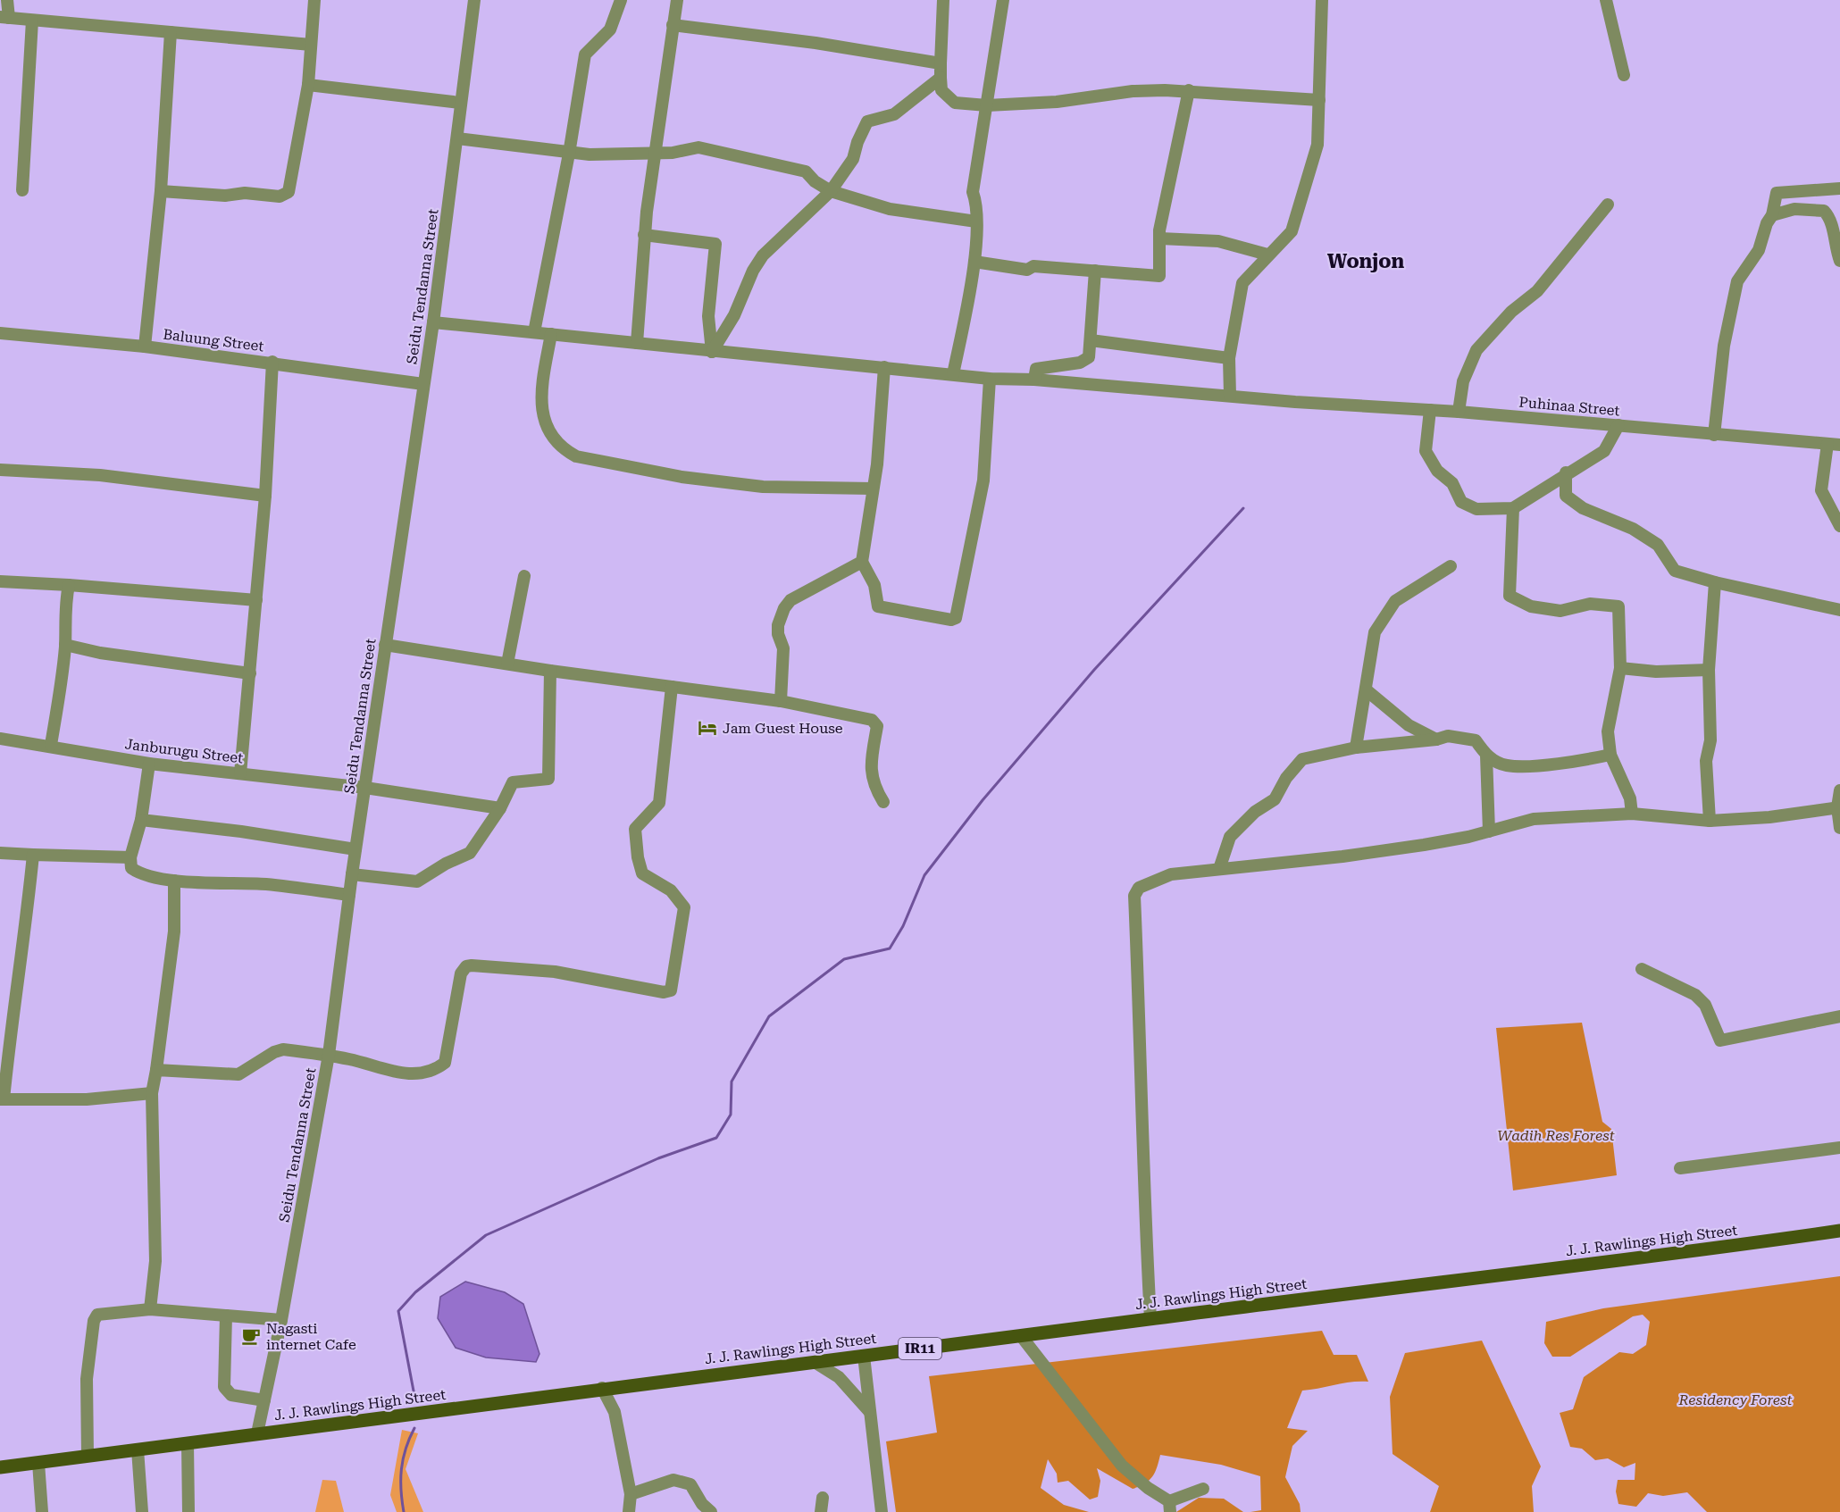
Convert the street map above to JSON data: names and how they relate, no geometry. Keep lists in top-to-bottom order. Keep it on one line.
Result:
{"streets":{"main road":["J. J. Rawlings High Street","IR11"],"street":["Seidu Tendanna Street","Baluung Street","Puhinaa Street","Janburugu Street"]},"crossings":[["Seidu Tendanna Street","Baluung Street"],["Seidu Tendanna Street","Puhinaa Street"],["Seidu Tendanna Street","Janburugu Street"],["Seidu Tendanna Street","J. J. Rawlings High Street"]],"districts":["Wonjon"],"parks":["Wadih Res Forest","Residency Forest"],"places":{"hotel":["Jam Guest House"],"cafe":["Nagasti internet Cafe"]}}
